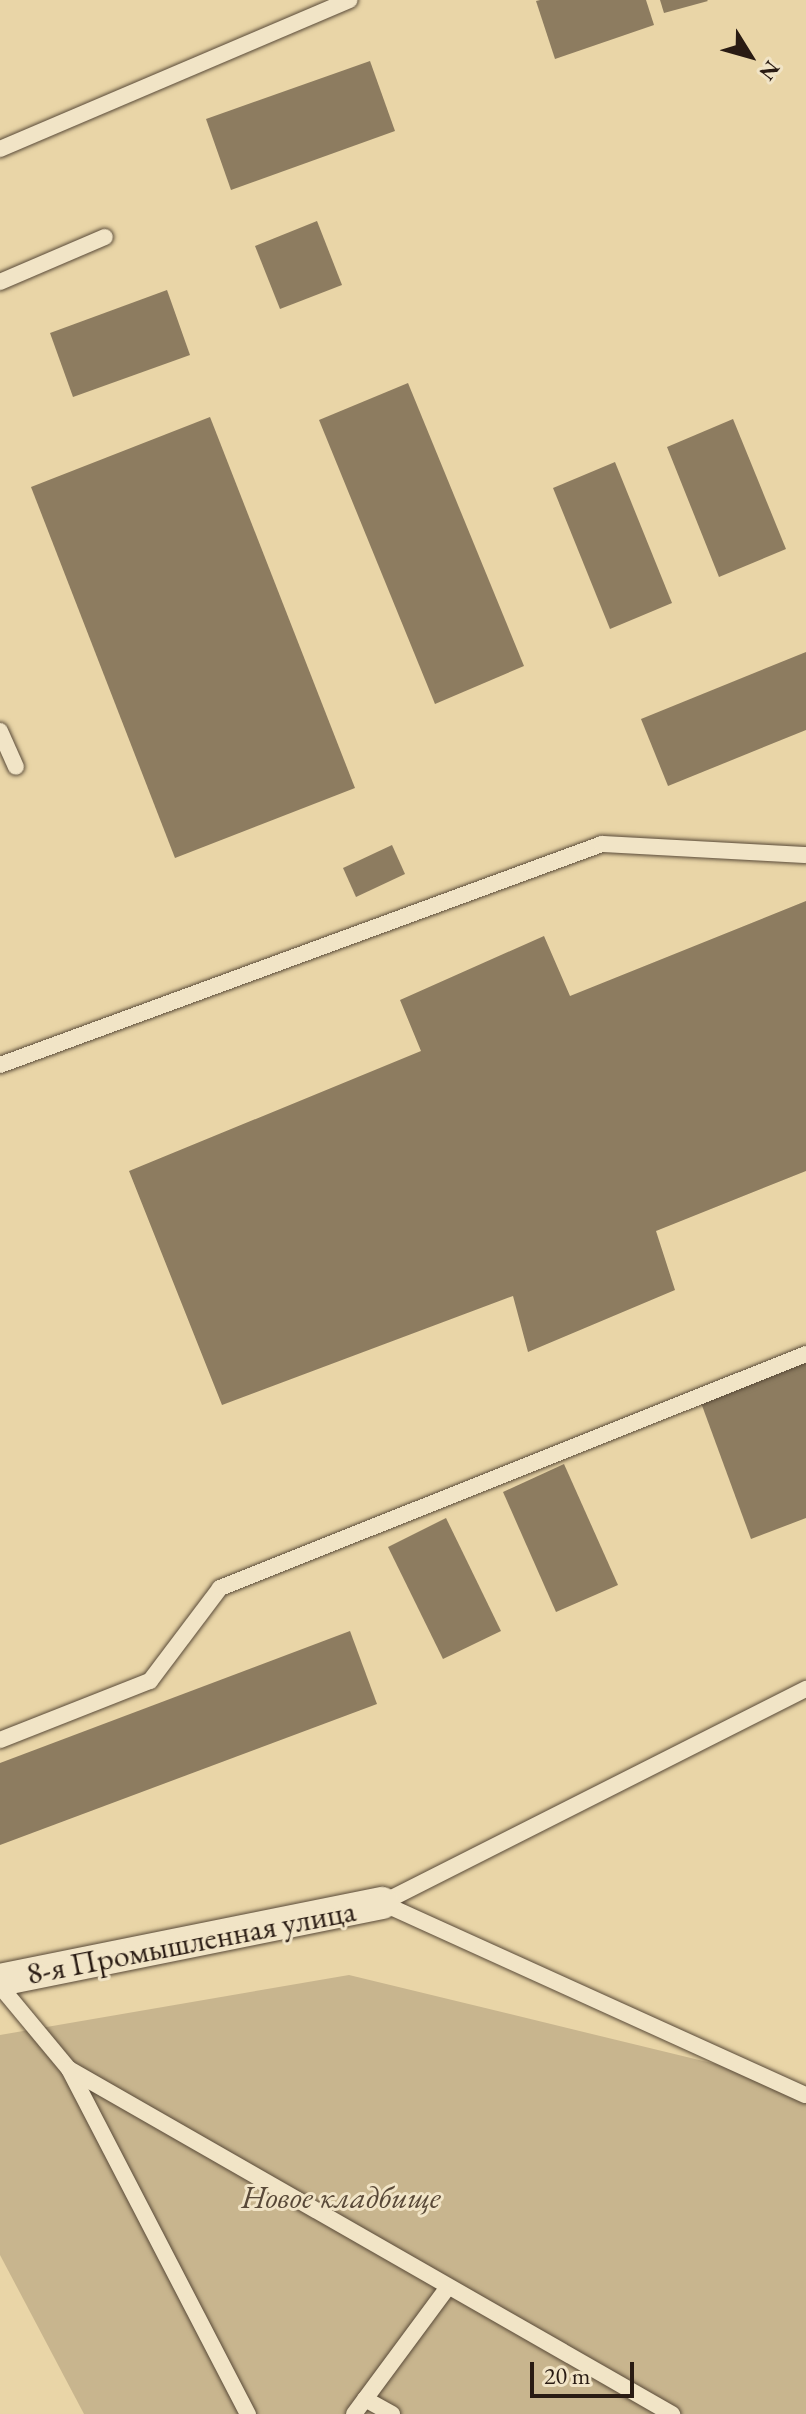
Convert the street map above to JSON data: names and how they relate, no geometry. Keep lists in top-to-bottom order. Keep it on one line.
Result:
{"streets":{"street":["8-я Промышленная улица"]},"parks":["Новое кладбище"],"scale_bar":"20 m","north":"bottom right"}
